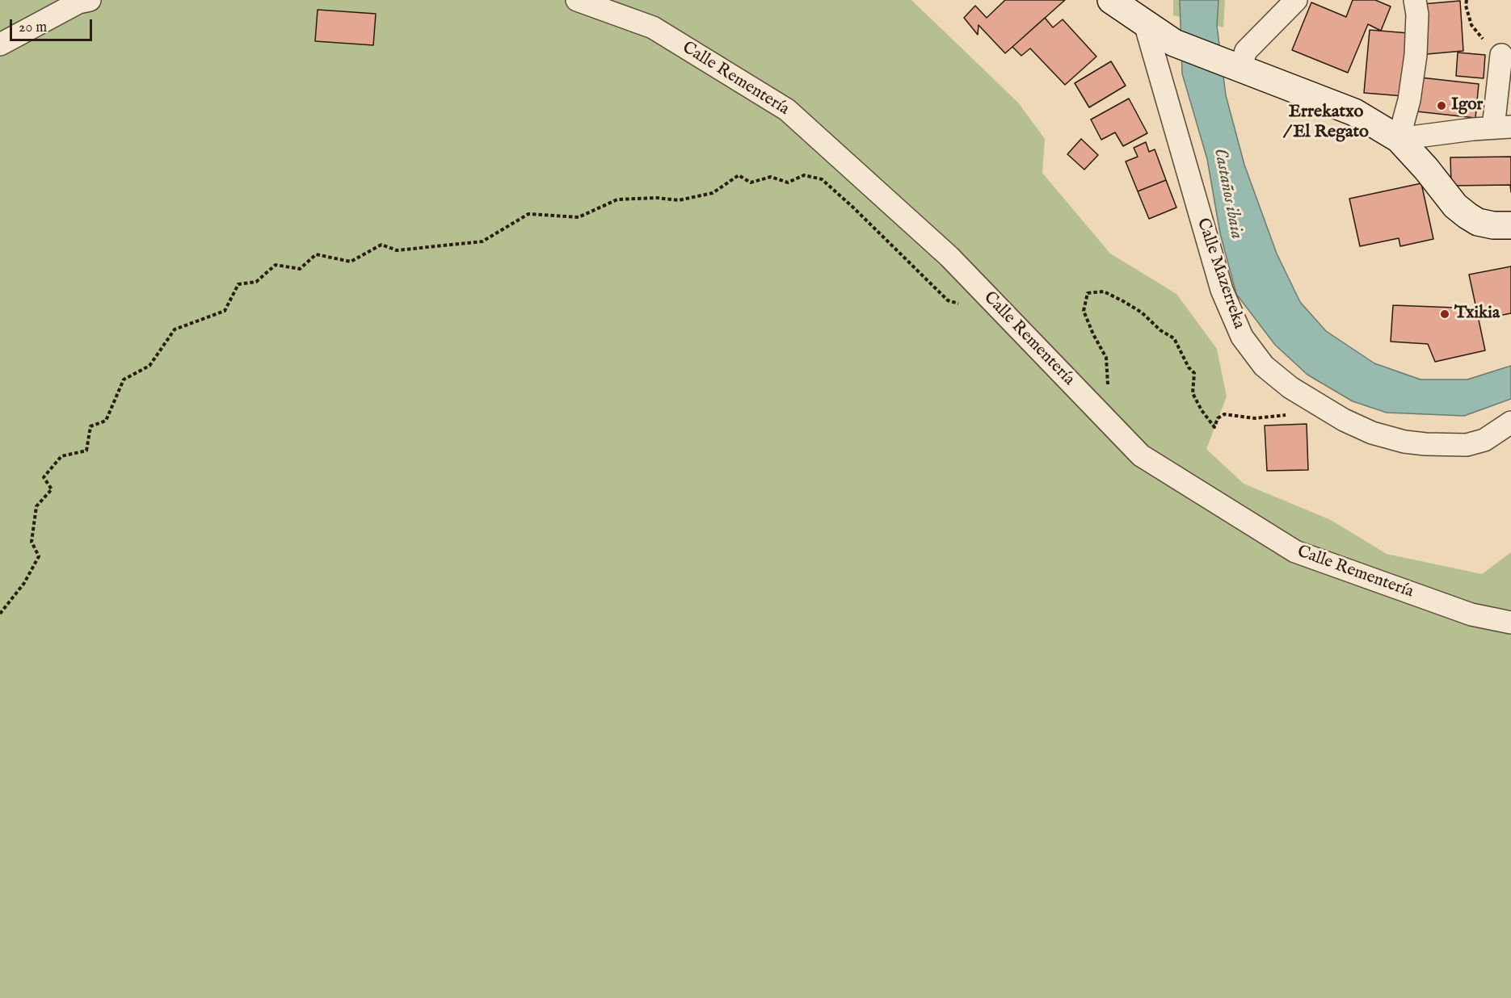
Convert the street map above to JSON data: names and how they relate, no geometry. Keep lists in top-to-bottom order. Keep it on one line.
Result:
{"streets":{"street":["Calle Rementería","Calle Mazerreka"]},"districts":["Errekatxo / El Regato"],"water":["Castaños ibaia"],"places":["Igor","Txikia"],"scale_bar":"20 m"}
